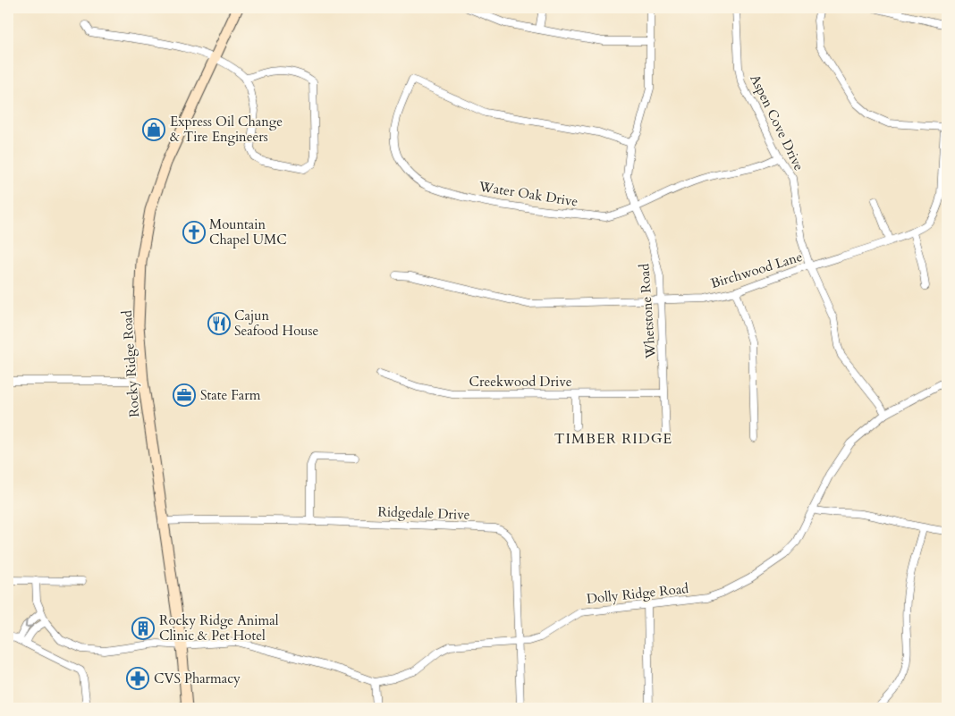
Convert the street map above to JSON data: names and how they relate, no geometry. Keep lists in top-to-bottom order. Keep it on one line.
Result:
{"streets":{"main road":["Rocky Ridge Road"],"street":["Aspen Cove Drive","Water Oak Drive","Birchwood Lane","Whetstone Road","Creekwood Drive","Ridgedale Drive","Dolly Ridge Road"]},"crossings":[["Aspen Cove Drive","Water Oak Drive"],["Aspen Cove Drive","Birchwood Lane"],["Aspen Cove Drive","Dolly Ridge Road"],["Water Oak Drive","Whetstone Road"],["Birchwood Lane","Whetstone Road"],["Whetstone Road","Creekwood Drive"],["Rocky Ridge Road","Ridgedale Drive"],["Ridgedale Drive","Dolly Ridge Road"]],"districts":["TIMBER RIDGE"],"places":{"shop":["Express Oil Change & Tire Engineers"],"church":["Mountain Chapel UMC"],"restaurant":["Cajun Seafood House"],"office":["State Farm"],"building":["Rocky Ridge Animal Clinic & Pet Hotel"],"pharmacy":["CVS Pharmacy"]}}
